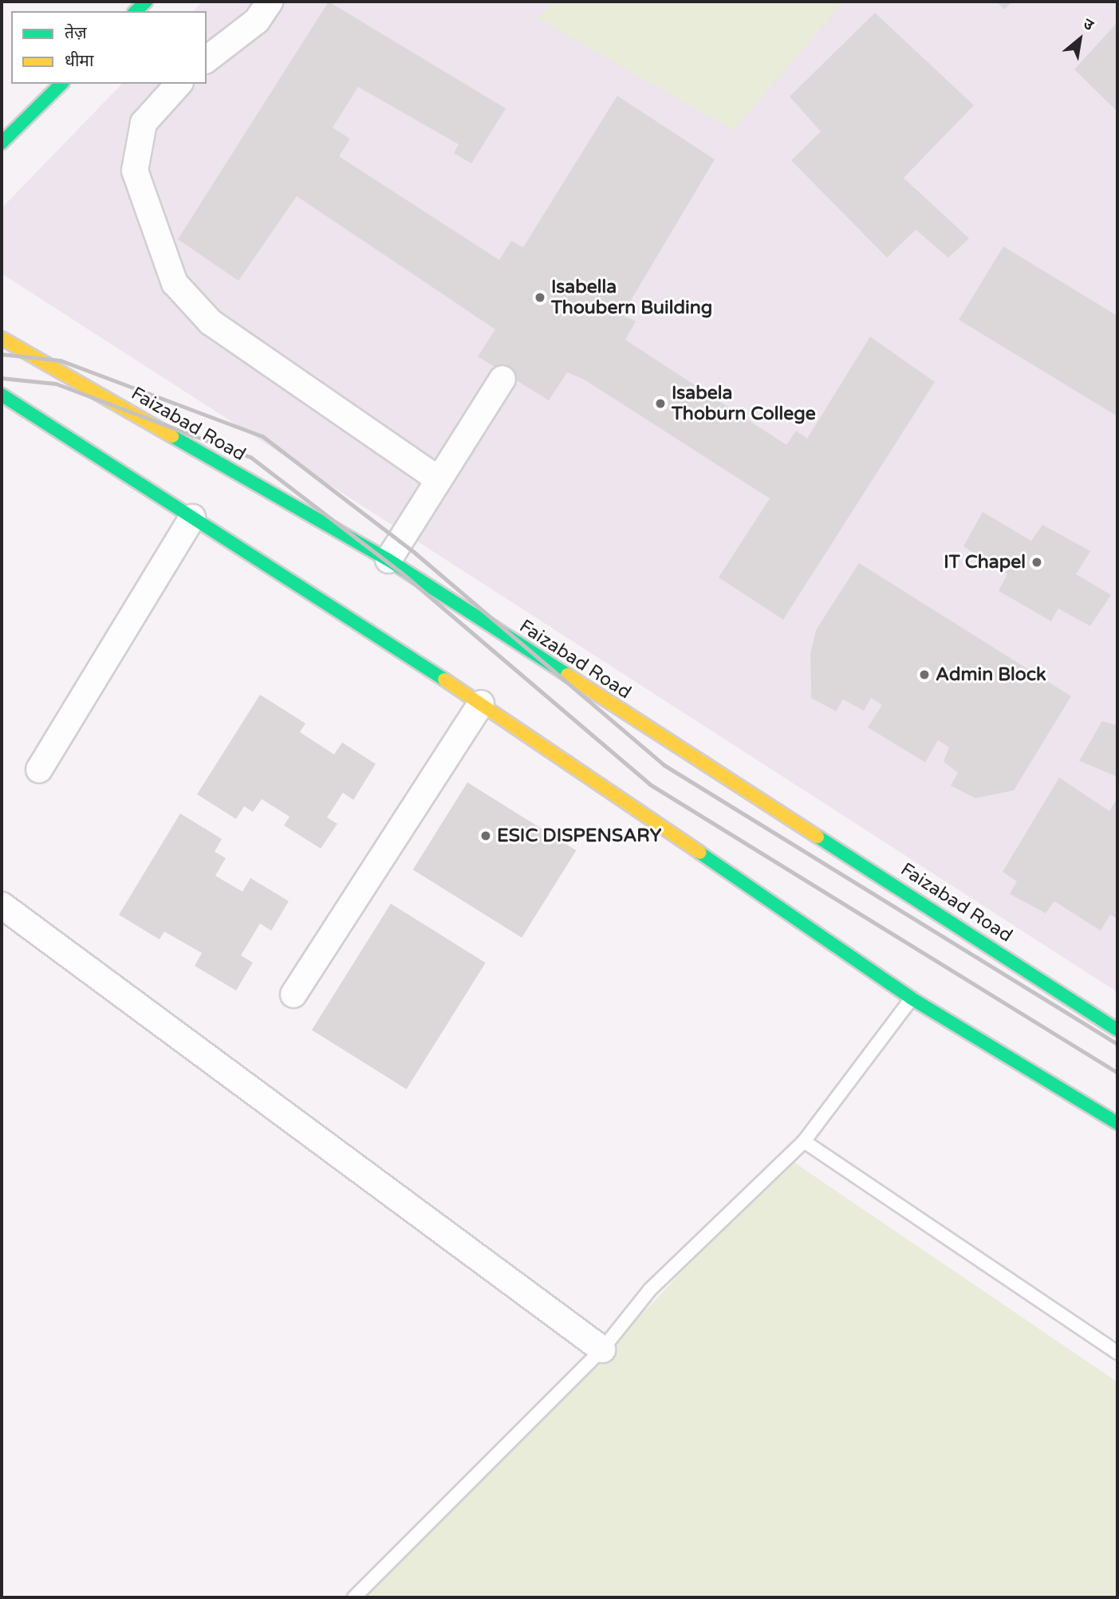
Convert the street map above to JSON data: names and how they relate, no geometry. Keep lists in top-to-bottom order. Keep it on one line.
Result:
{"streets":{"main road":["Faizabad Road"]},"places":["Isabella Thoubern Building","Isabela Thoburn College","IT Chapel","Admin Block","ESIC DISPENSARY"],"legend":["तेज़","धीमा"],"north":"top right"}
